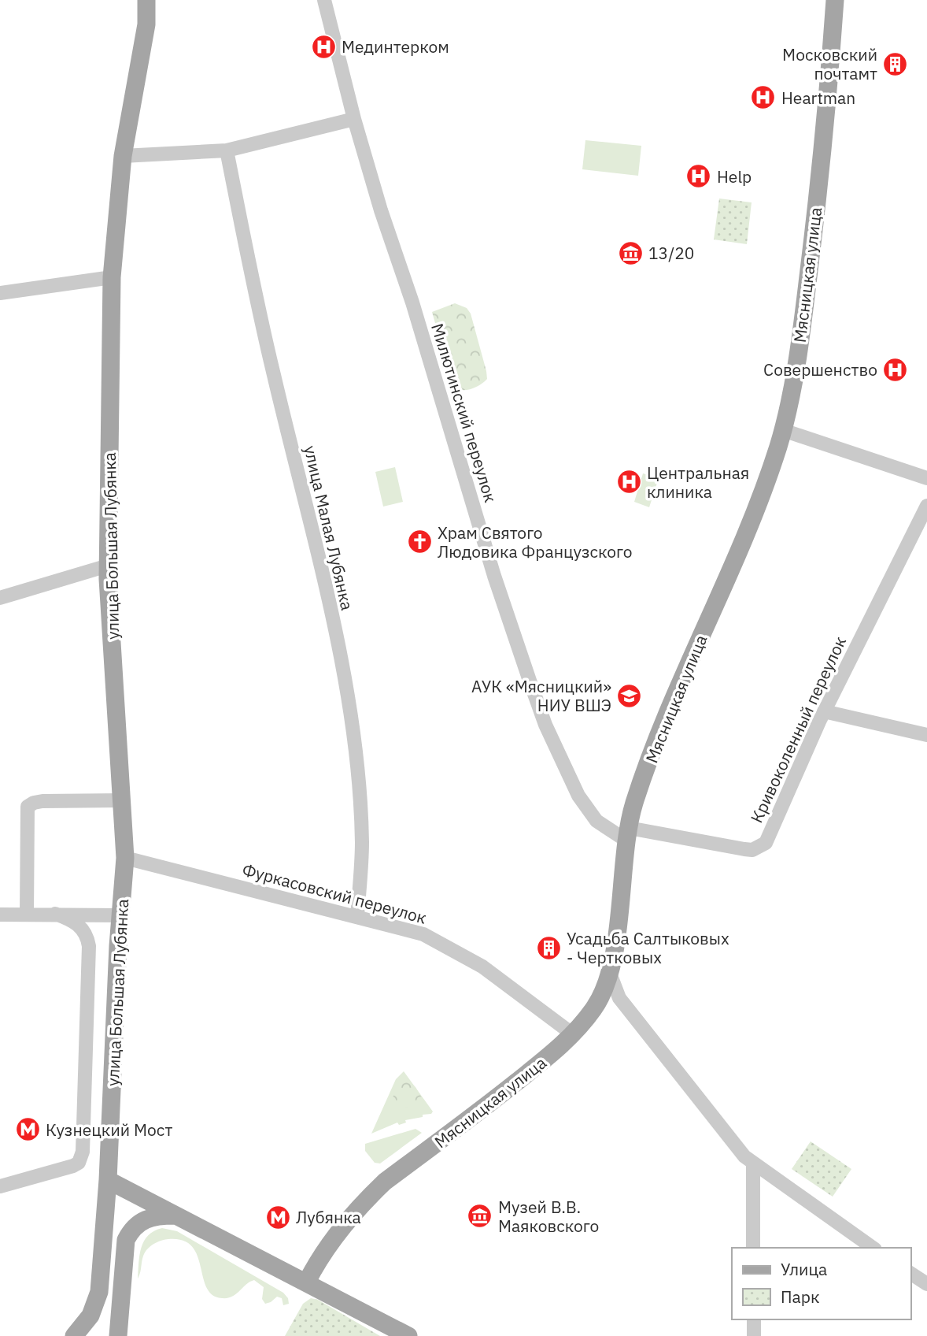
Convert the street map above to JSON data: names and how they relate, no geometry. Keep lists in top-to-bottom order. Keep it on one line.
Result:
{"streets":{"main road":["Мясницкая улица","улица Большая Лубянка"],"street":["Милютинский переулок","улица Малая Лубянка","Кривоколенный переулок","Фуркасовский переулок"]},"crossings":[["Мясницкая улица","Милютинский переулок"],["Мясницкая улица","Кривоколенный переулок"],["Мясницкая улица","Фуркасовский переулок"],["Милютинский переулок","Кривоколенный переулок"],["улица Малая Лубянка","Фуркасовский переулок"],["улица Большая Лубянка","Фуркасовский переулок"]],"places":{"hospital":["Мединтерком","Heartman","Help","Совершенство","Центральная клиника"],"building":["Московский почтамт","Усадьба Салтыковых - Чертковых"],"museum":["13/20","Музей В.В. Маяковского"],"church":["Храм Святого Людовика Французского"],"school or university":["АУК «Мясницкий» НИУ ВШЭ"],"metro station":["Кузнецкий Мост","Лубянка"]},"legend":["Улица","Парк"]}
